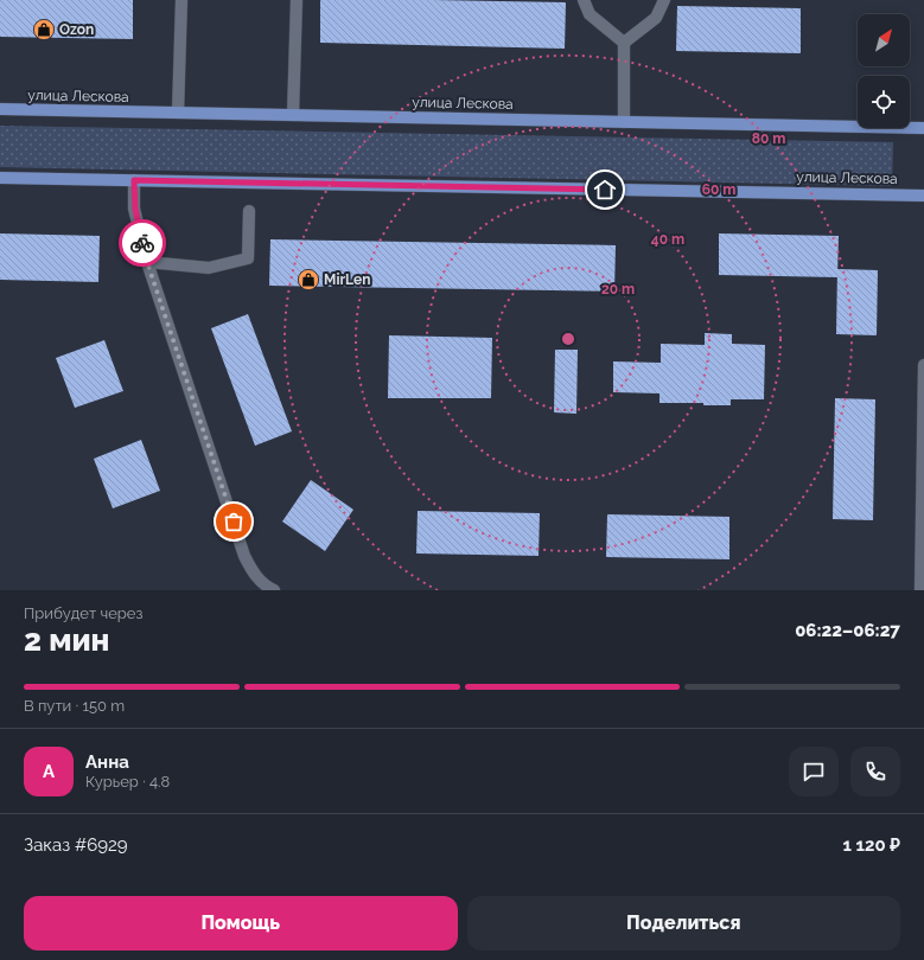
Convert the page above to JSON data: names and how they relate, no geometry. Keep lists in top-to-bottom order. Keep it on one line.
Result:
{"streets":{"main road":["улица Лескова"]},"places":{"shop":["Ozon","MirLen"]},"north":"top right","page":{"heading":["2 мин","Прибудет через","06:22–06:27"],"panel":["Анна","Курьер · 4.8","Заказ #6929","1 120 ₽"],"bar":"В пути · 150 m","round":"А","buttons":["Помощь","Поделиться"]},"rings":["80 m","60 m","40 m","20 m"]}
